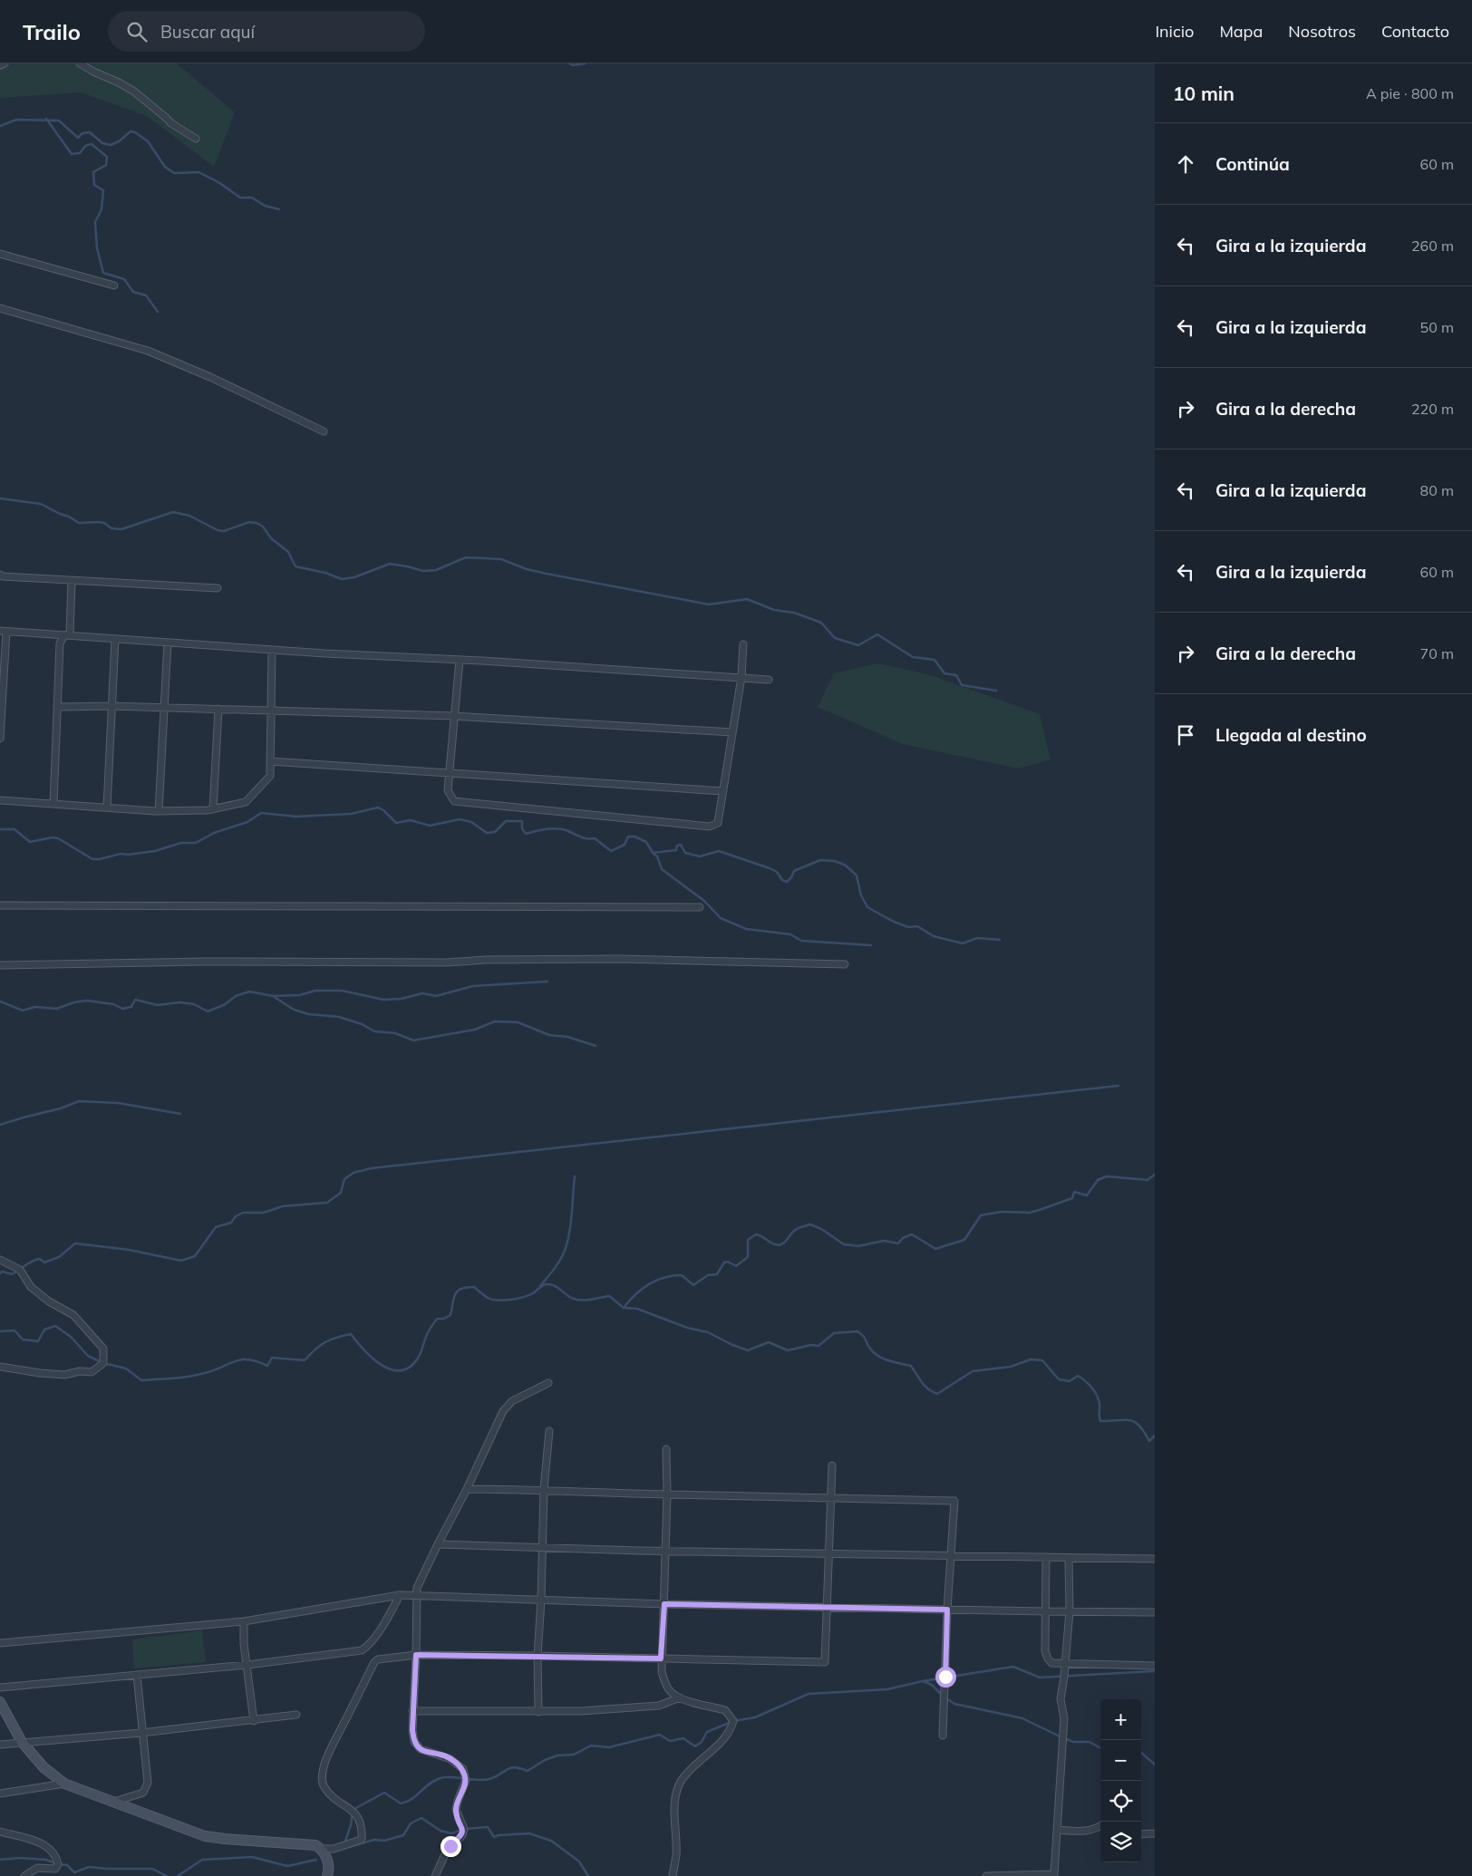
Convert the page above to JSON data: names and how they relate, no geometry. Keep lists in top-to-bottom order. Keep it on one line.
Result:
{"page":{"header":"Trailo","search":"Buscar aquí","nav":["Inicio","Mapa","Nosotros","Contacto"],"heading":["10 min","A pie · 800 m"],"list":[["Continúa","60 m"],["Gira a la izquierda","260 m"],["Gira a la izquierda","50 m"],["Gira a la derecha","220 m"],["Gira a la izquierda","80 m"],["Gira a la izquierda","60 m"],["Gira a la derecha","70 m"],"Llegada al destino"],"map_buttons":["+","−"]}}
